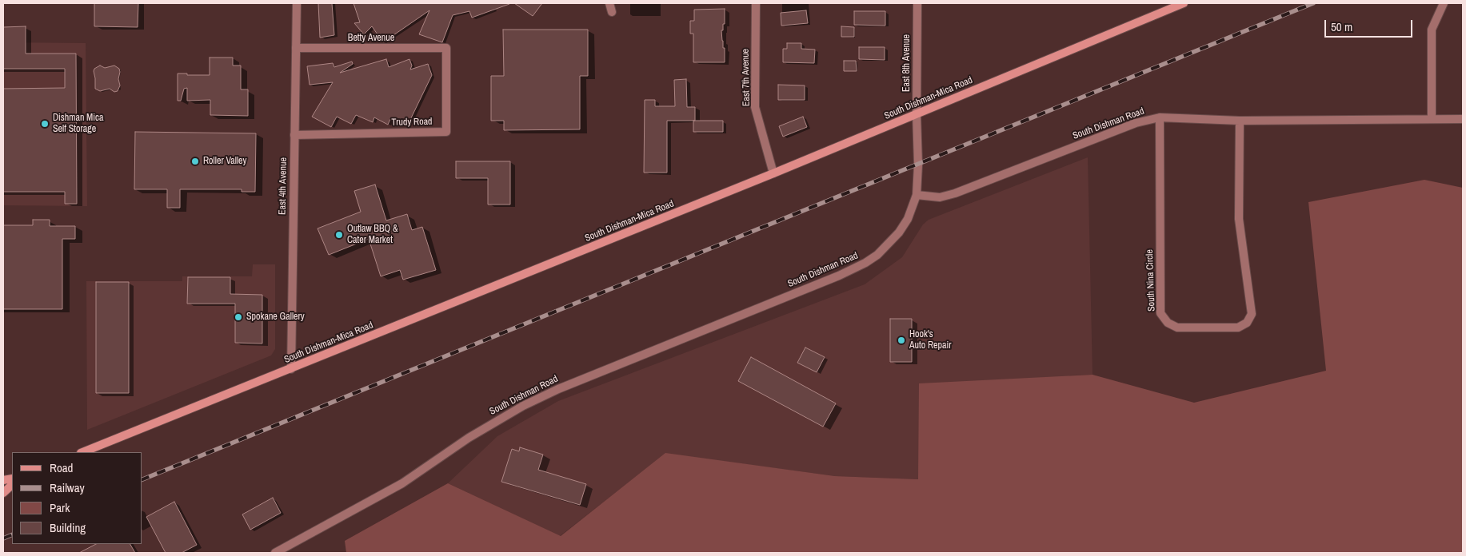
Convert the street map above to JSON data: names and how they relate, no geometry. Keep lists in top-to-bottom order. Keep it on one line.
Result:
{"streets":{"main road":["South Dishman-Mica Road"],"street":["Betty Avenue","East 8th Avenue","East 7th Avenue","Trudy Road","South Dishman Road","East 4th Avenue","South Nina Circle"]},"crossings":[["Betty Avenue","Trudy Road"],["Betty Avenue","East 4th Avenue"],["East 8th Avenue","South Dishman-Mica Road"],["East 8th Avenue","South Dishman Road"],["East 7th Avenue","South Dishman-Mica Road"],["South Dishman-Mica Road","East 4th Avenue"],["Trudy Road","East 4th Avenue"],["South Dishman Road","South Nina Circle"]],"places":["Dishman Mica Self Storage","Roller Valley","Outlaw BBQ & Cater Market","Spokane Gallery","Hook's Auto Repair"],"legend":["Road","Railway","Park","Building"],"scale_bar":"50 m"}
